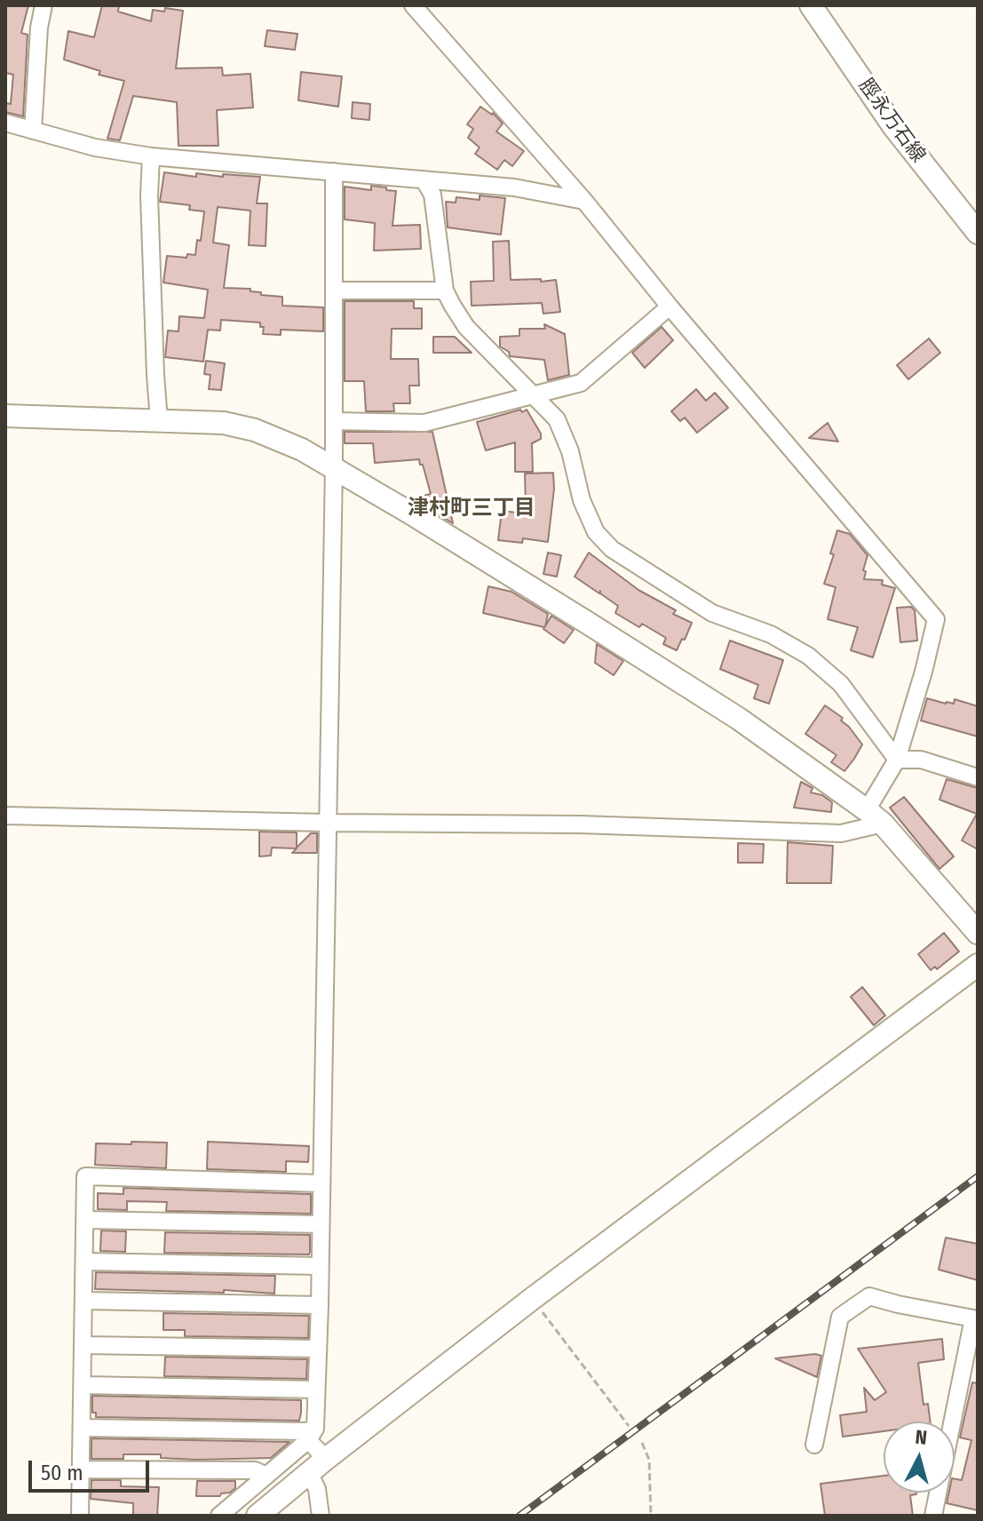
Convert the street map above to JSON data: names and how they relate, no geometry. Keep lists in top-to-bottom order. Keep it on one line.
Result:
{"streets":{"street":["脛永万石線"]},"districts":["津村町三丁目"],"scale_bar":"50 m","north":"top"}
